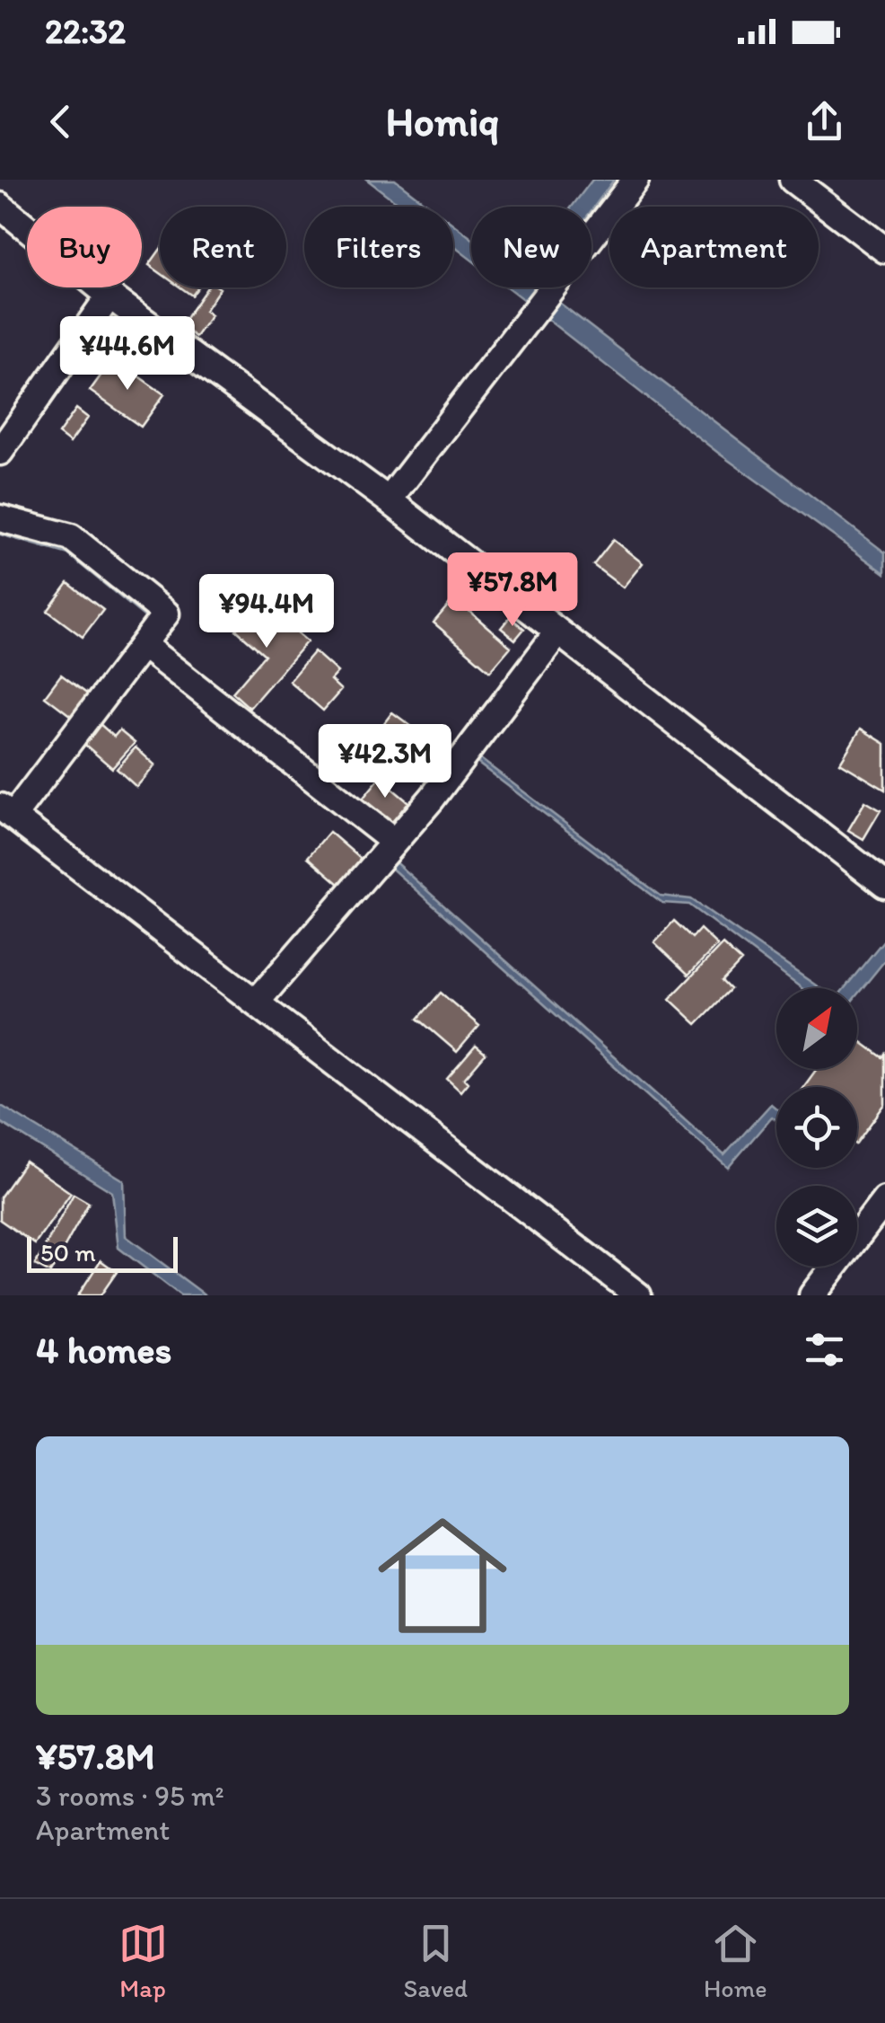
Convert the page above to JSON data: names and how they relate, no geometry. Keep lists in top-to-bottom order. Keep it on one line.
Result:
{"scale_bar":"50 m","north":"top right","page":{"status":"22:32","header":"Homiq","chip":["Buy","Rent","Filters","New","Apartment"],"price":["¥44.6M","¥57.8M","¥94.4M","¥42.3M"],"scale":"50 m","heading":"4 homes","list":[{"name":"¥57.8M","note":"3 rooms · 95 m² · Apartment"}],"tabs":["Map","Saved","Home"]}}
